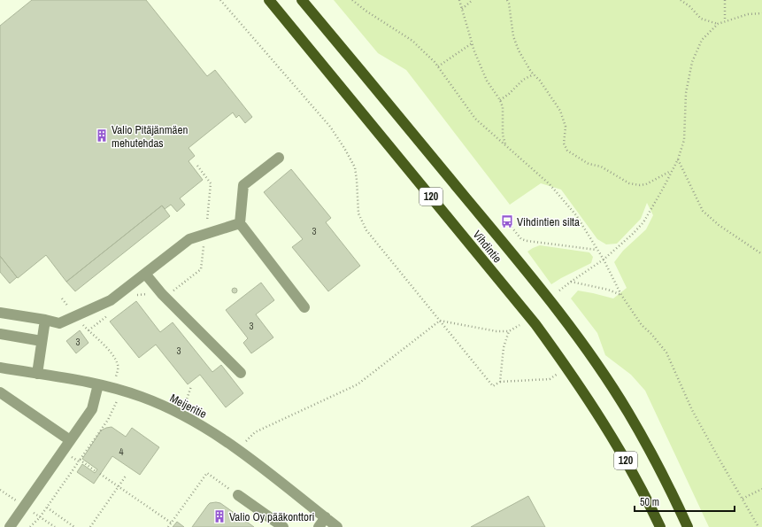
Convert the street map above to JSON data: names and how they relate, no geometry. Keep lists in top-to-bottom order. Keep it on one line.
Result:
{"streets":{"main road":["120","Vihdintie"],"street":["Meijeritie"]},"places":{"building":["Valio Pitäjänmäen mehutehdas","Valio Oy pääkonttori"],"bus stop":["Vihdintien silta"]},"house_numbers":["3","3","3","3","4"],"scale_bar":"50 m"}
